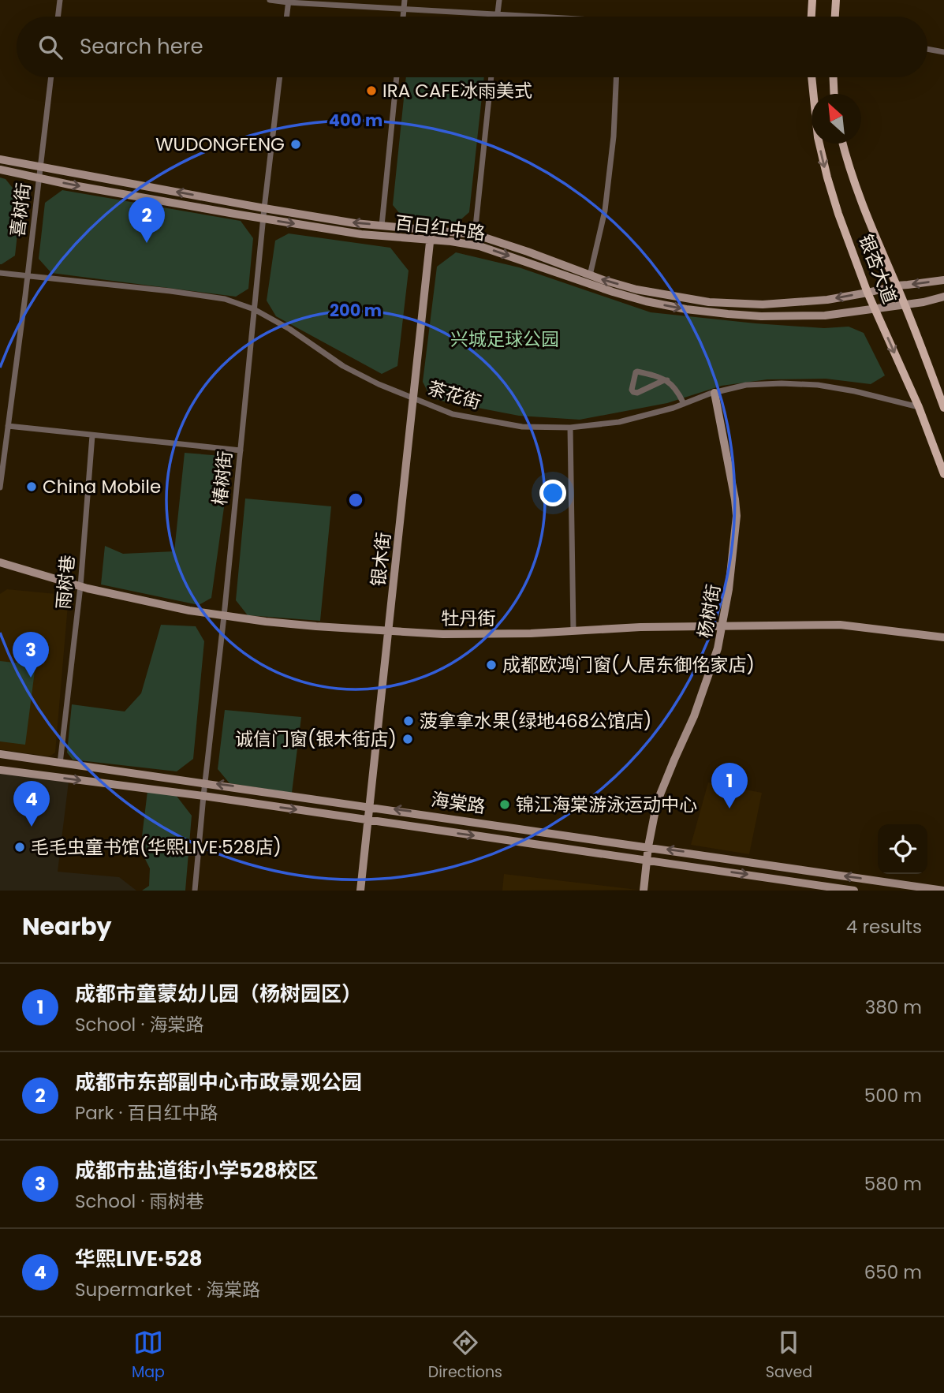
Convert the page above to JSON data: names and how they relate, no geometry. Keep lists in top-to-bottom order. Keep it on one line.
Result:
{"streets":{"main road":["银杏大道"],"street":["喜树街","百日红中路","茶花街","椿树街","银木街","雨树巷","杨树街","牡丹街","海棠路"]},"crossings":[["喜树街","百日红中路"],["喜树街","茶花街"],["百日红中路","银杏大道"],["百日红中路","椿树街"],["百日红中路","银木街"],["银杏大道","茶花街"],["茶花街","椿树街"],["茶花街","银木街"],["茶花街","杨树街"],["椿树街","牡丹街"],["椿树街","海棠路"],["银木街","牡丹街"],["银木街","海棠路"],["雨树巷","牡丹街"],["雨树巷","海棠路"],["杨树街","牡丹街"],["杨树街","海棠路"]],"parks":["兴城足球公园"],"places":["IRA CAFE冰雨美式","WUDONGFENG","China Mobile","成都欧鸿门窗(人居东御佲家店)","菠拿拿水果(绿地468公馆店)","诚信门窗(银木街店)","锦江海棠游泳运动中心","毛毛虫童书馆(华熙LIVE·528店)"],"north":"top left","page":{"search":"Search here","pins":["2","3","1","4"],"heading":["Nearby","4 results"],"list":[{"mark":"1","name":"成都市童蒙幼儿园（杨树园区）","note":"School · 海棠路","value":"380 m"},{"mark":"2","name":"成都市东部副中心市政景观公园","note":"Park · 百日红中路","value":"500 m"},{"mark":"3","name":"成都市盐道街小学528校区","note":"School · 雨树巷","value":"580 m"},{"mark":"4","name":"华熙LIVE·528","note":"Supermarket · 海棠路","value":"650 m"}],"nav":["Map","Directions","Saved"]},"rings":["400 m","200 m"]}
